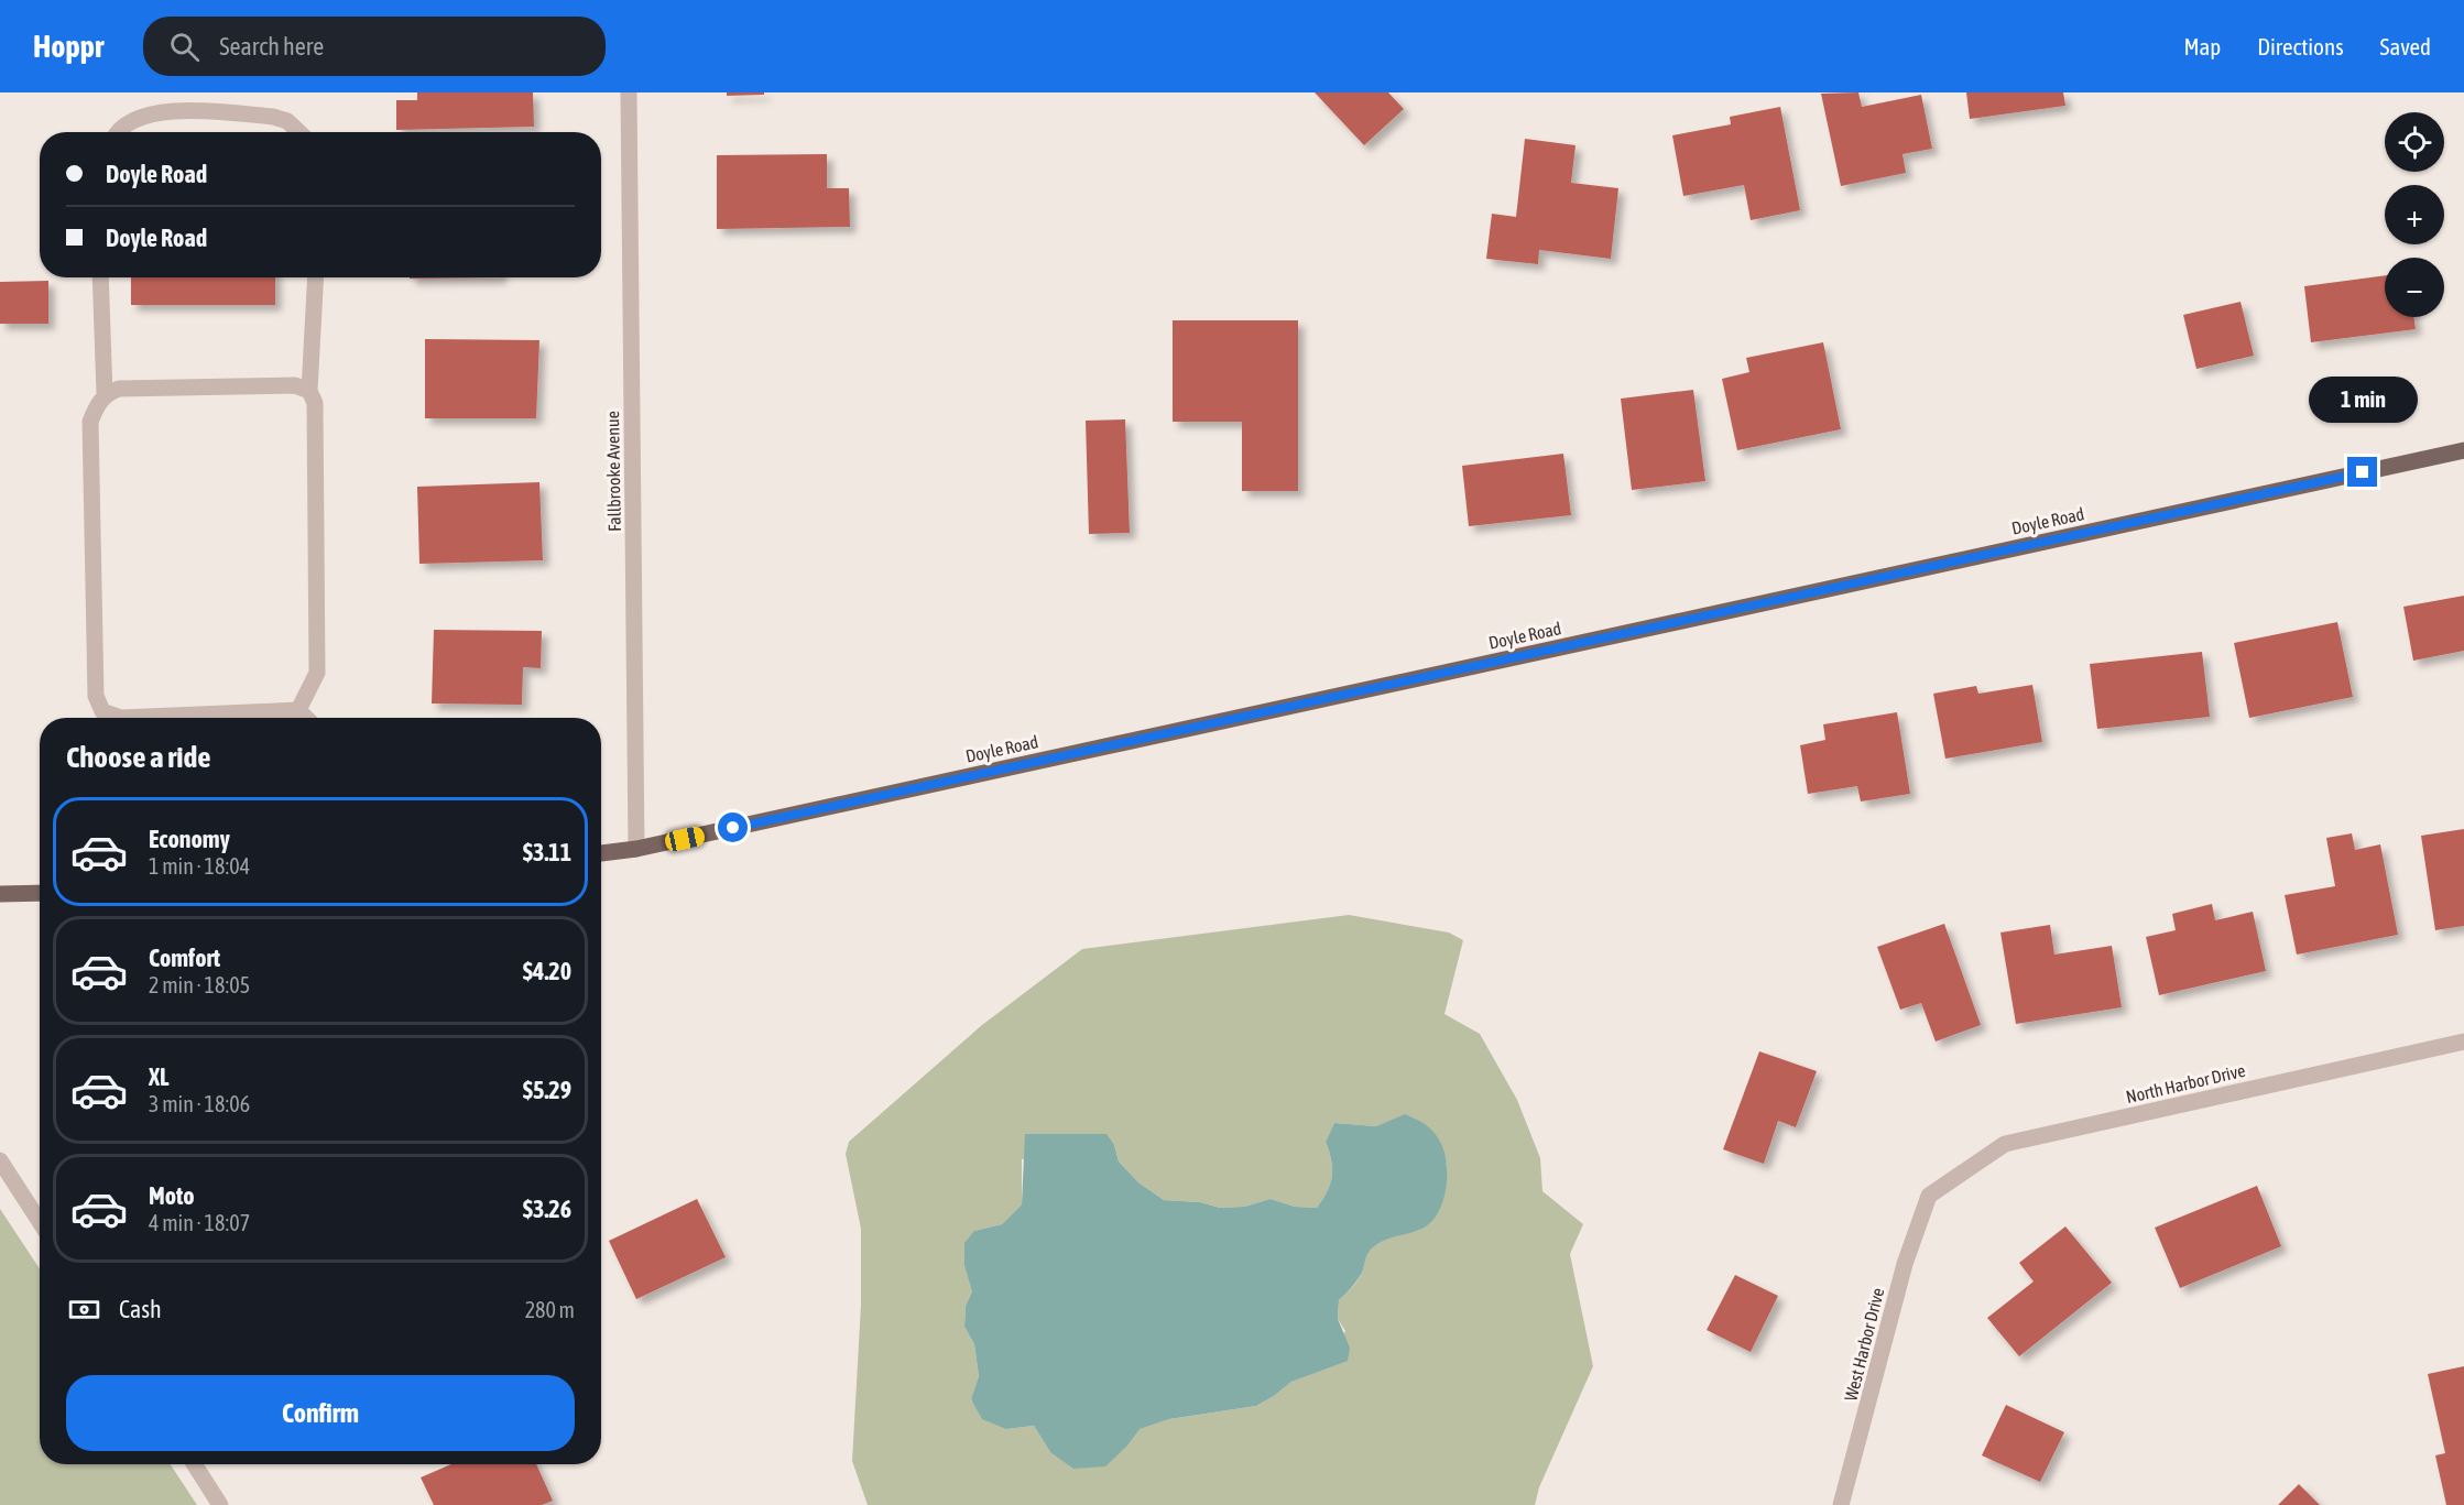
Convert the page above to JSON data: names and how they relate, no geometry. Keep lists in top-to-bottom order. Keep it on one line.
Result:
{"streets":{"main road":["Doyle Road"],"street":["Fallbrooke Avenue","North Harbor Drive","West Harbor Drive"]},"crossings":[["Fallbrooke Avenue","Doyle Road"],["North Harbor Drive","West Harbor Drive"]],"page":{"header":"Hoppr","search":"Search here","nav":["Map","Directions","Saved"],"map_buttons":["+","−"],"banner":["Doyle Road","Doyle Road"],"bubble":"1 min","heading":"Choose a ride","list":[{"name":"Economy","note":"1 min · 18:04","value":"$3.11"},{"name":"Comfort","note":"2 min · 18:05","value":"$4.20"},{"name":"XL","note":"3 min · 18:06","value":"$5.29"},{"name":"Moto","note":"4 min · 18:07","value":"$3.26"}],"pay":["Cash","280 m"],"buttons":"Confirm"}}
